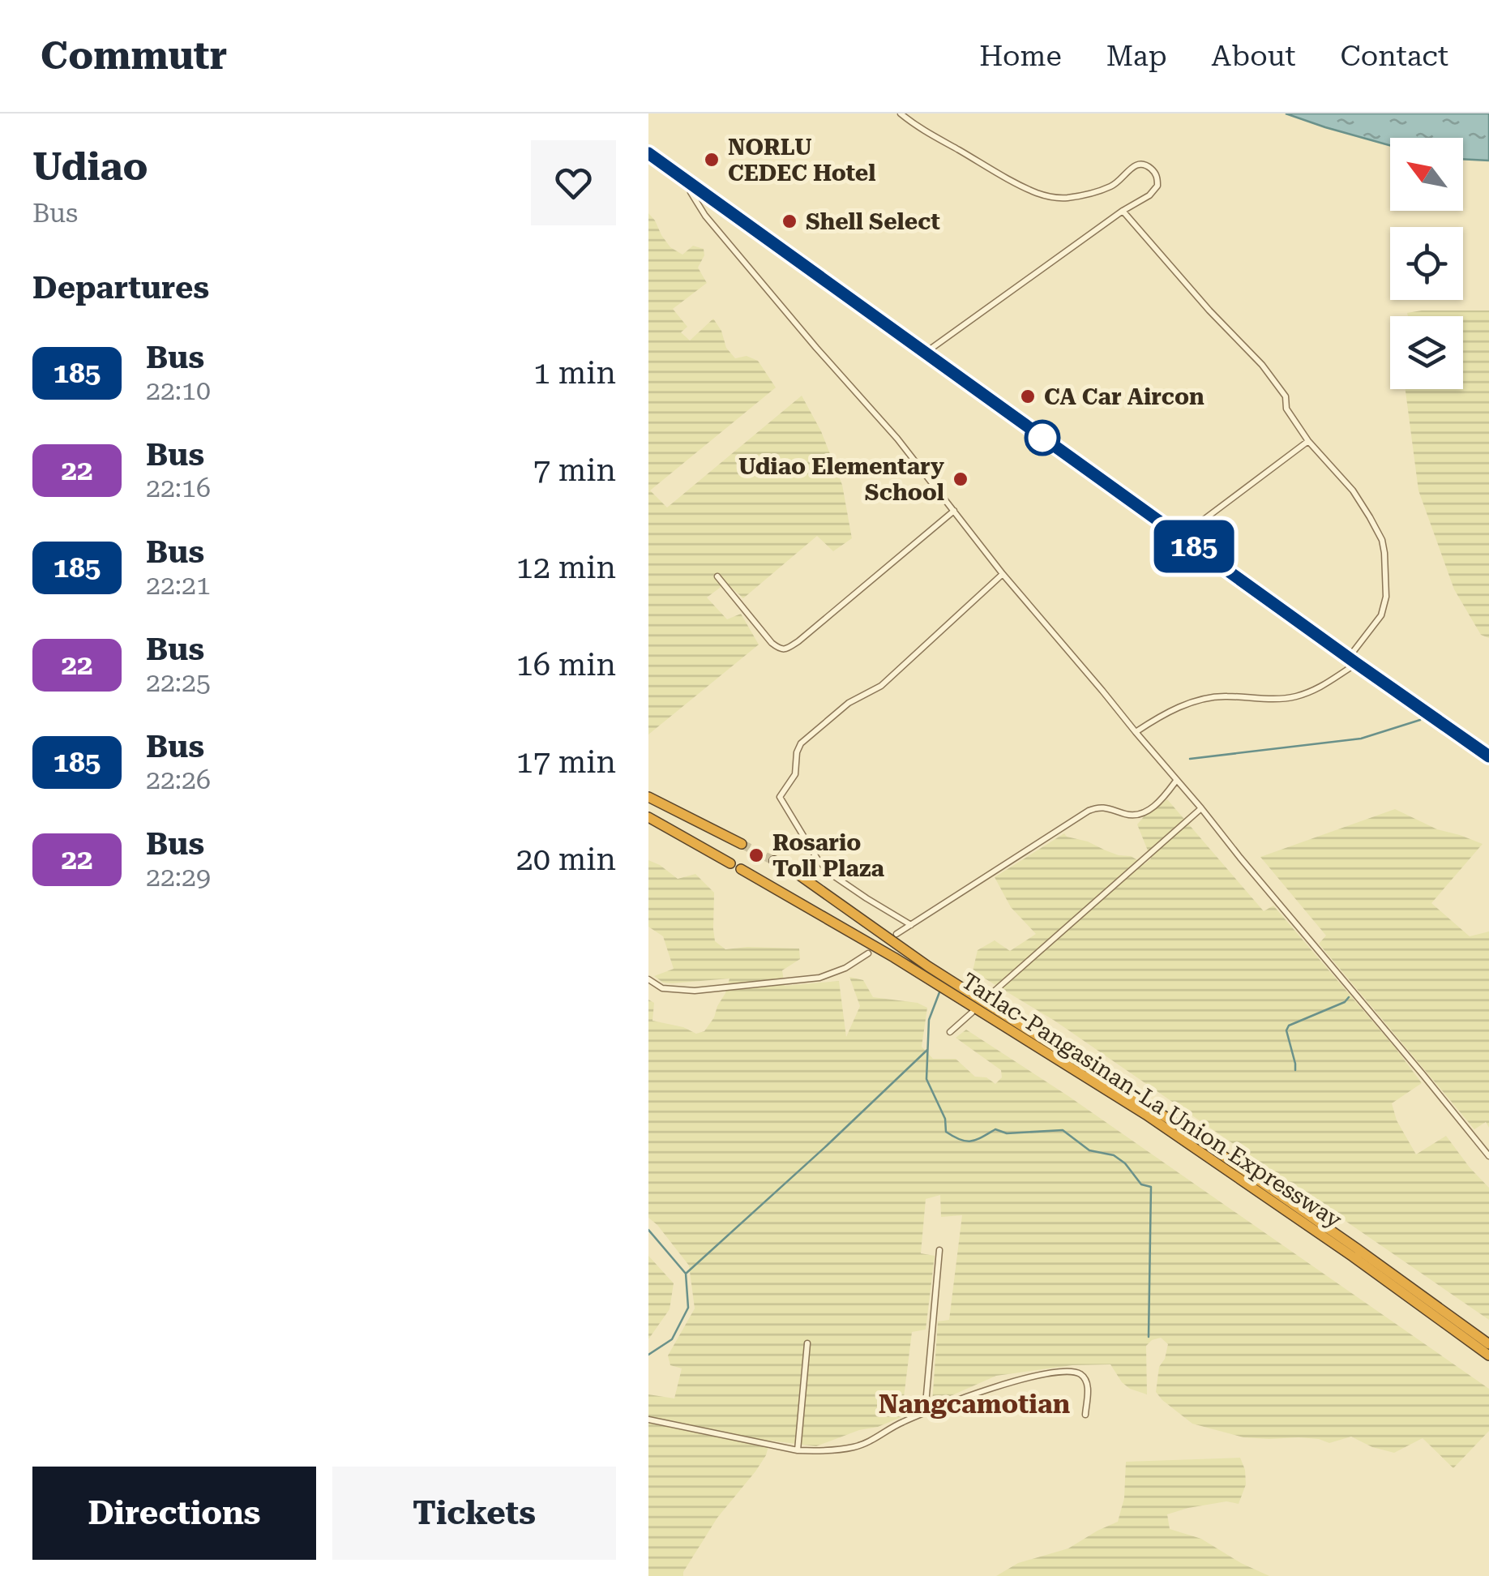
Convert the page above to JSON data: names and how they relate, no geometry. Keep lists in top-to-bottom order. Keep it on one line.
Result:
{"streets":{"highway":["Tarlac-Pangasinan-La Union Expressway"]},"districts":["Nangcamotian"],"places":["NORLU CEDEC Hotel","Shell Select","CA Car Aircon","Udiao Elementary School","Rosario Toll Plaza"],"lines":["bus line 185"],"north":"top left","page":{"header":"Commutr","nav":["Home","Map","About","Contact"],"heading":[["Udiao","Bus"],"Departures"],"on_map":"185","list":[{"mark":"185","name":"Bus","note":"22:10","value":"1 min"},{"mark":"22","name":"Bus","note":"22:16","value":"7 min"},{"mark":"185","name":"Bus","note":"22:21","value":"12 min"},{"mark":"22","name":"Bus","note":"22:25","value":"16 min"},{"mark":"185","name":"Bus","note":"22:26","value":"17 min"},{"mark":"22","name":"Bus","note":"22:29","value":"20 min"}],"buttons":["Directions","Tickets"]}}
